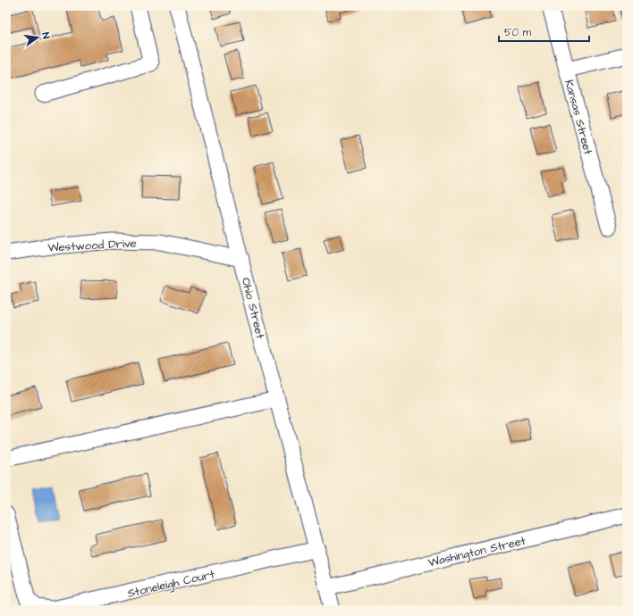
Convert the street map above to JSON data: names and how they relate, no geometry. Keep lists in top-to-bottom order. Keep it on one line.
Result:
{"streets":{"street":["Kansas Street","Westwood Drive","Ohio Street","Washington Street","Stoneleigh Court"]},"crossings":[["Westwood Drive","Ohio Street"],["Ohio Street","Washington Street"],["Ohio Street","Stoneleigh Court"]],"scale_bar":"50 m","north":"right"}
